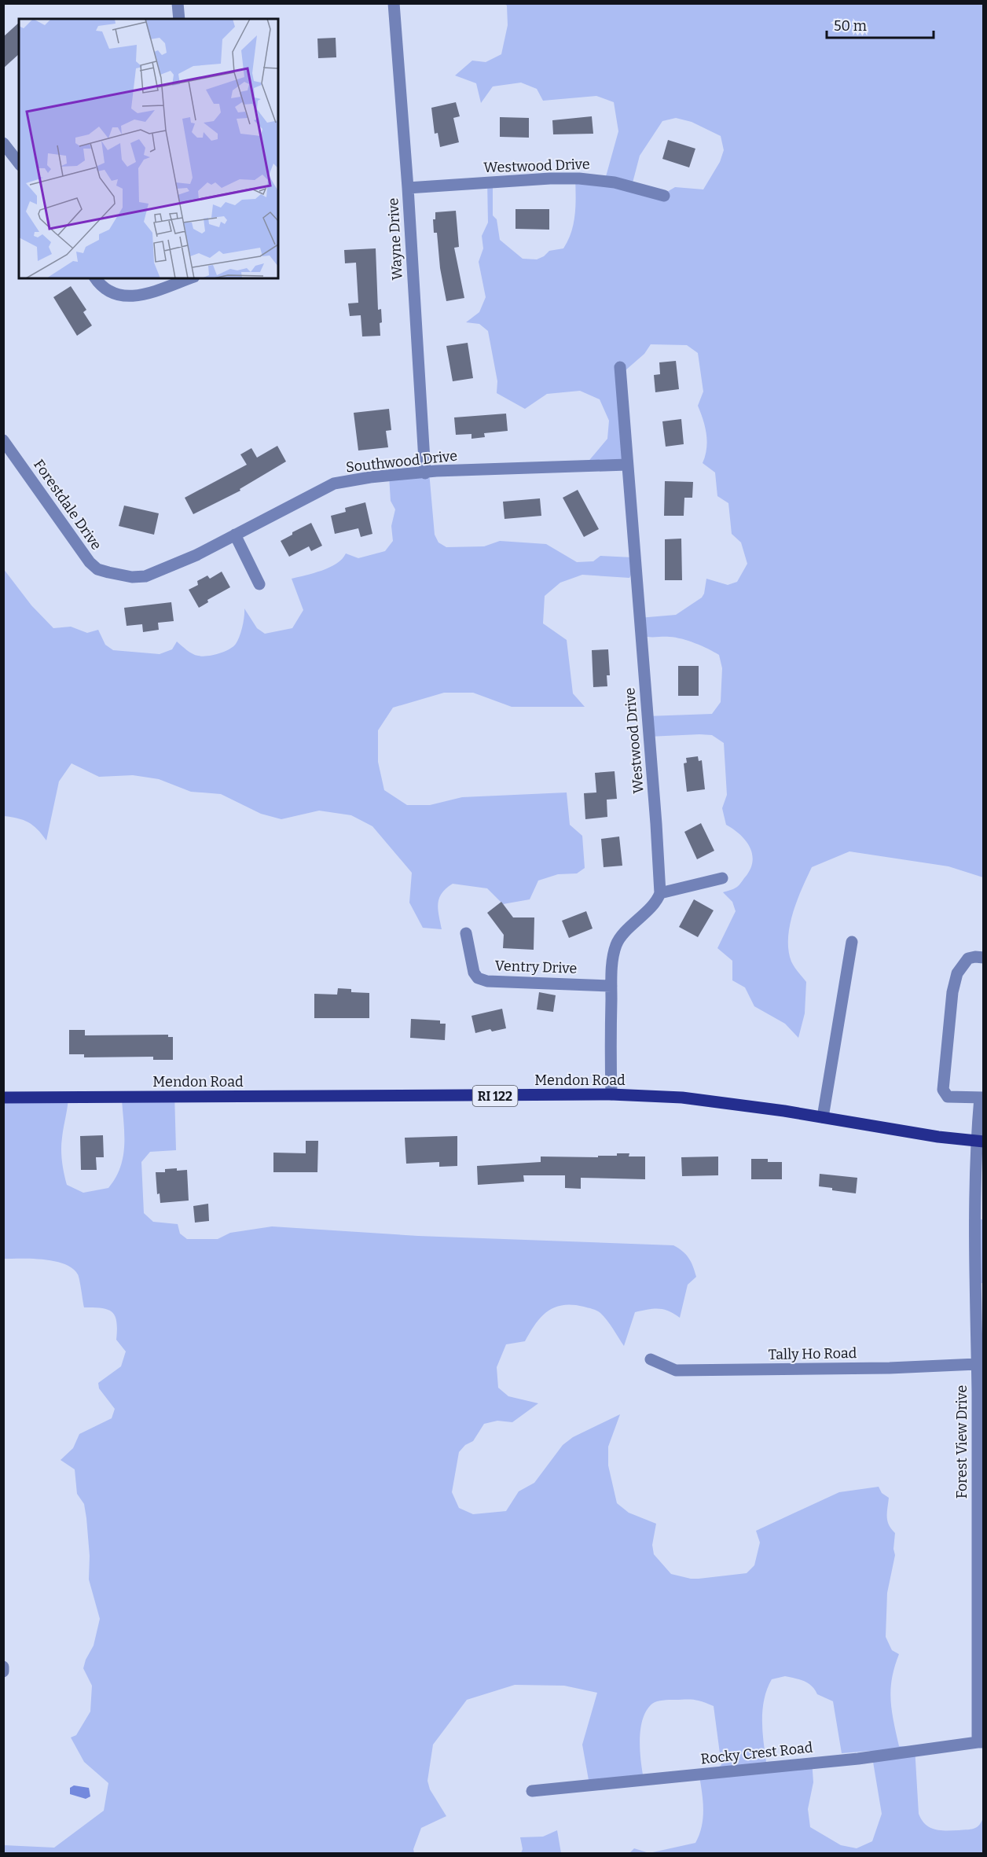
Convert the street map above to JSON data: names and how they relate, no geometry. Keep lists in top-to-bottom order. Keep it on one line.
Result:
{"streets":{"main road":["Mendon Road","RI 122"],"street":["Westwood Drive","Wayne Drive","Southwood Drive","Forestdale Drive","Ventry Drive","Tally Ho Road","Forest View Drive","Rocky Crest Road"]},"crossings":[["Westwood Drive","Wayne Drive"],["Westwood Drive","Southwood Drive"],["Wayne Drive","Southwood Drive"],["Southwood Drive","Forestdale Drive"],["Mendon Road","Forest View Drive"],["Tally Ho Road","Forest View Drive"],["Forest View Drive","Rocky Crest Road"]],"scale_bar":"50 m"}
